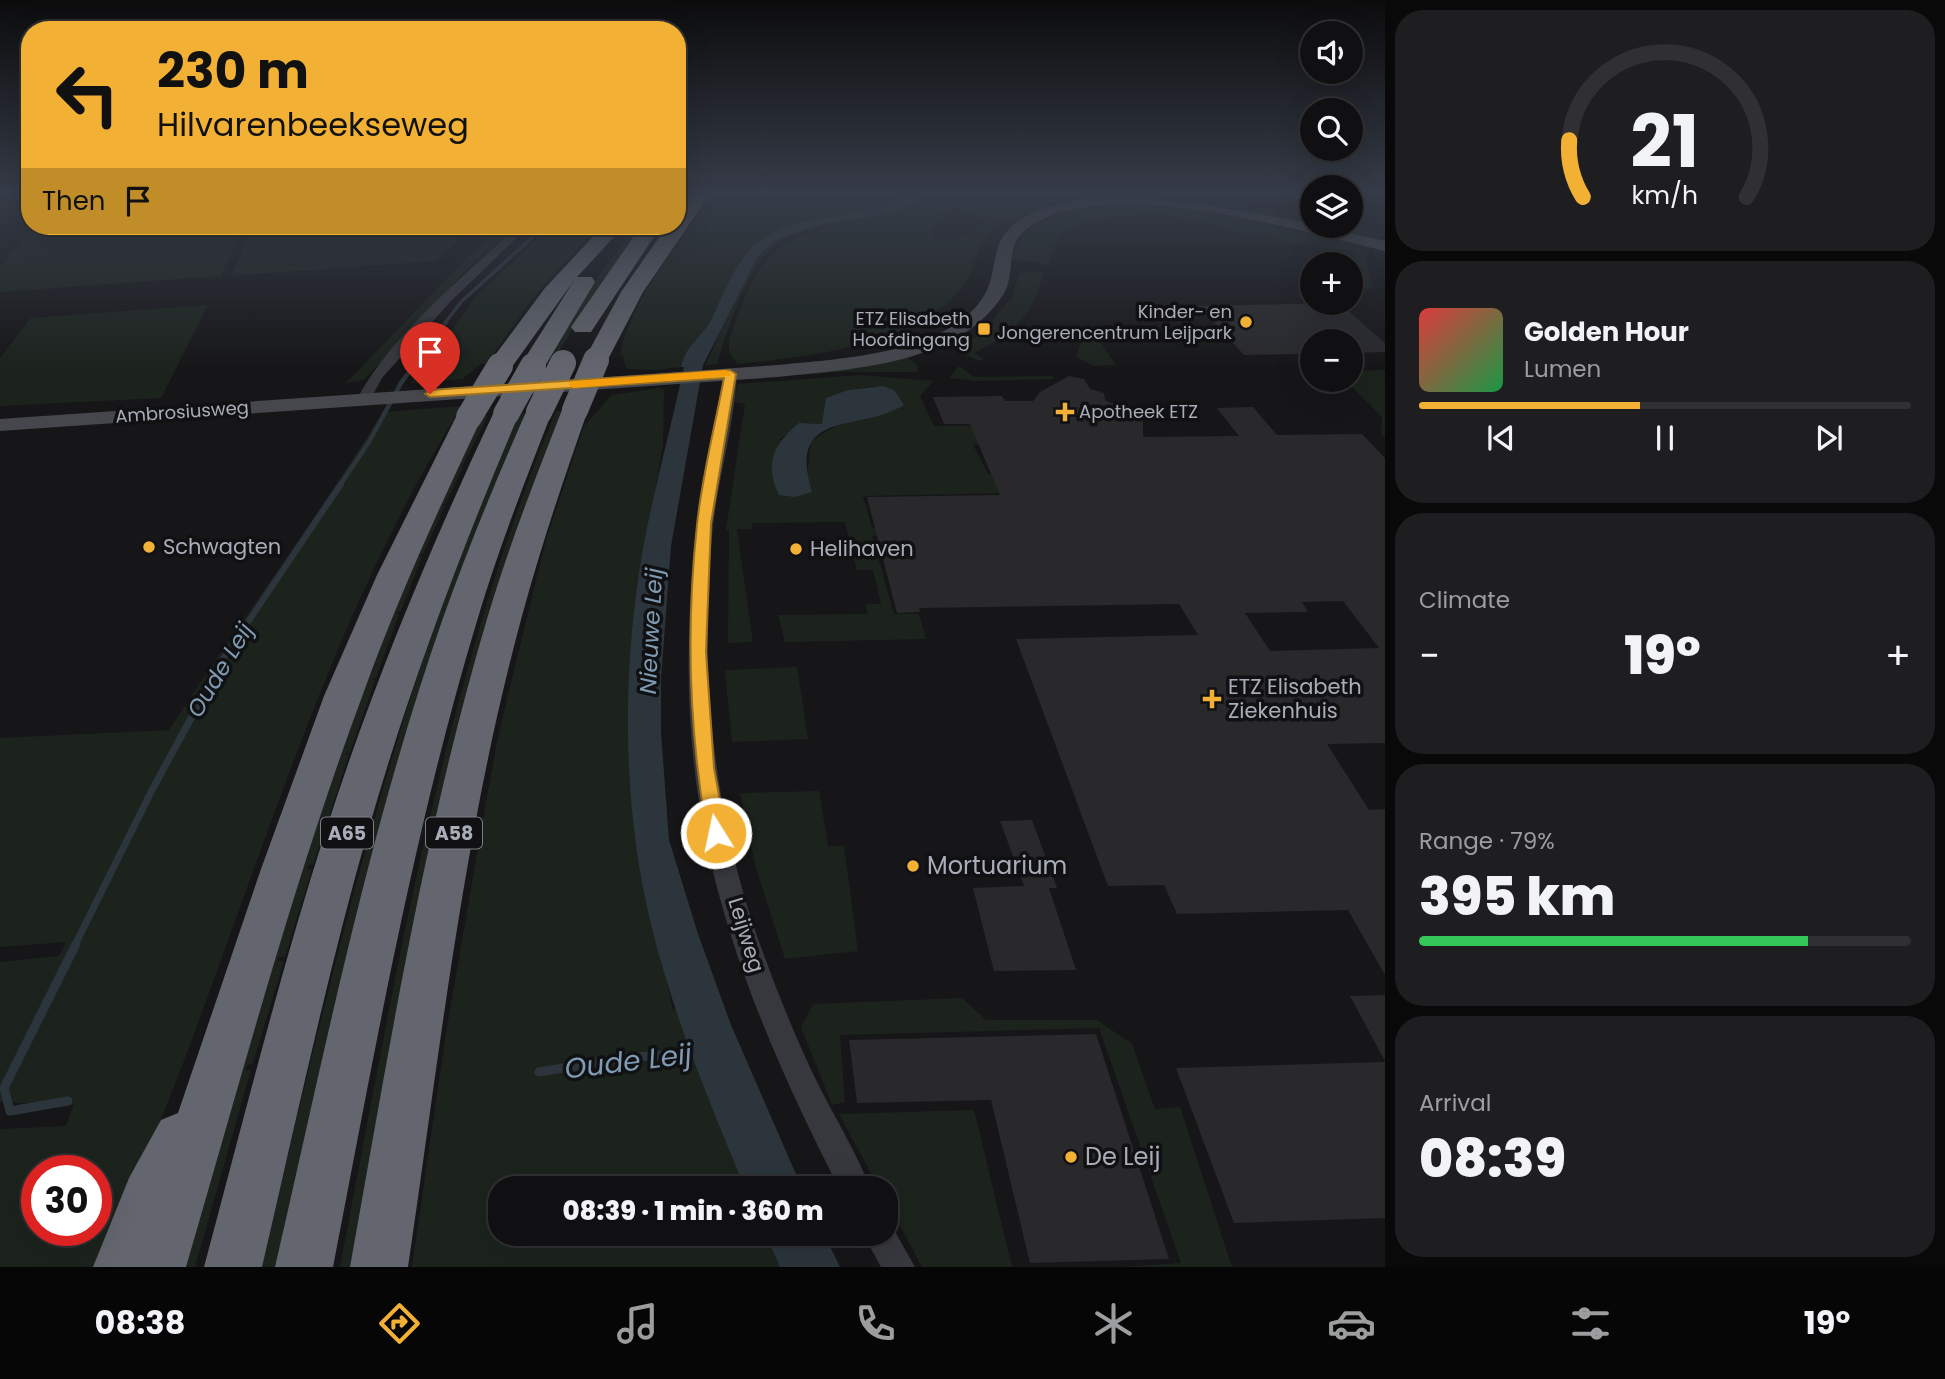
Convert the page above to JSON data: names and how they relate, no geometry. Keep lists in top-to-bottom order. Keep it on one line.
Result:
{"streets":{"highway":["A65","A58"],"street":["Ambrosiusweg","Leijweg"]},"crossings":[["Ambrosiusweg","Leijweg"],["A65","A58"]],"water":["Nieuwe Leij","Oude Leij"],"places":{"other":["Kinder- en Jongerencentrum Leijpark","Schwagten","Helihaven","Mortuarium","De Leij"],"transit":["ETZ Elisabeth Hoofdingang"],"health":["Apotheek ETZ","ETZ Elisabeth Ziekenhuis"]},"page":{"map_buttons":["+","−"],"turn":["230 m","Hilvarenbeekseweg"],"then":"Then","song":["Golden Hour","Lumen"],"tile":["Climate",["Range · 79%","395 km"],["Arrival","08:39"]],"heat":["−","19°","+"],"limit":"30","trip":"08:39 · 1 min · 360 m","tabs":["08:38","19°"],"gauge":["21","km/h"]}}
